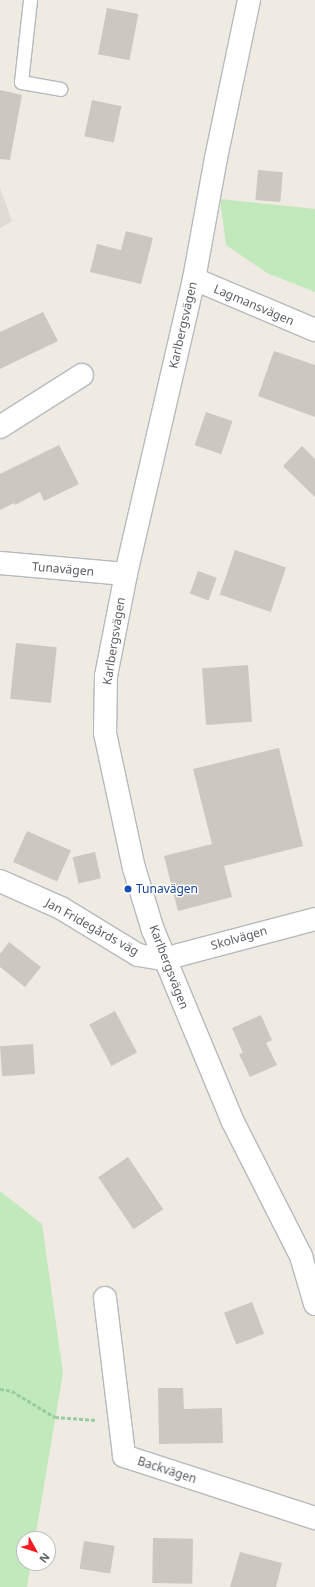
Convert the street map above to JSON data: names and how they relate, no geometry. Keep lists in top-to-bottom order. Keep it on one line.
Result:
{"streets":{"street":["Lagmansvägen","Karlbergsvägen","Tunavägen","Jan Fridegårds väg","Skolvägen","Backvägen"]},"crossings":[["Lagmansvägen","Karlbergsvägen"],["Karlbergsvägen","Tunavägen"],["Karlbergsvägen","Jan Fridegårds väg"],["Karlbergsvägen","Skolvägen"],["Jan Fridegårds väg","Skolvägen"]],"places":["Tunavägen"],"north":"bottom right"}
